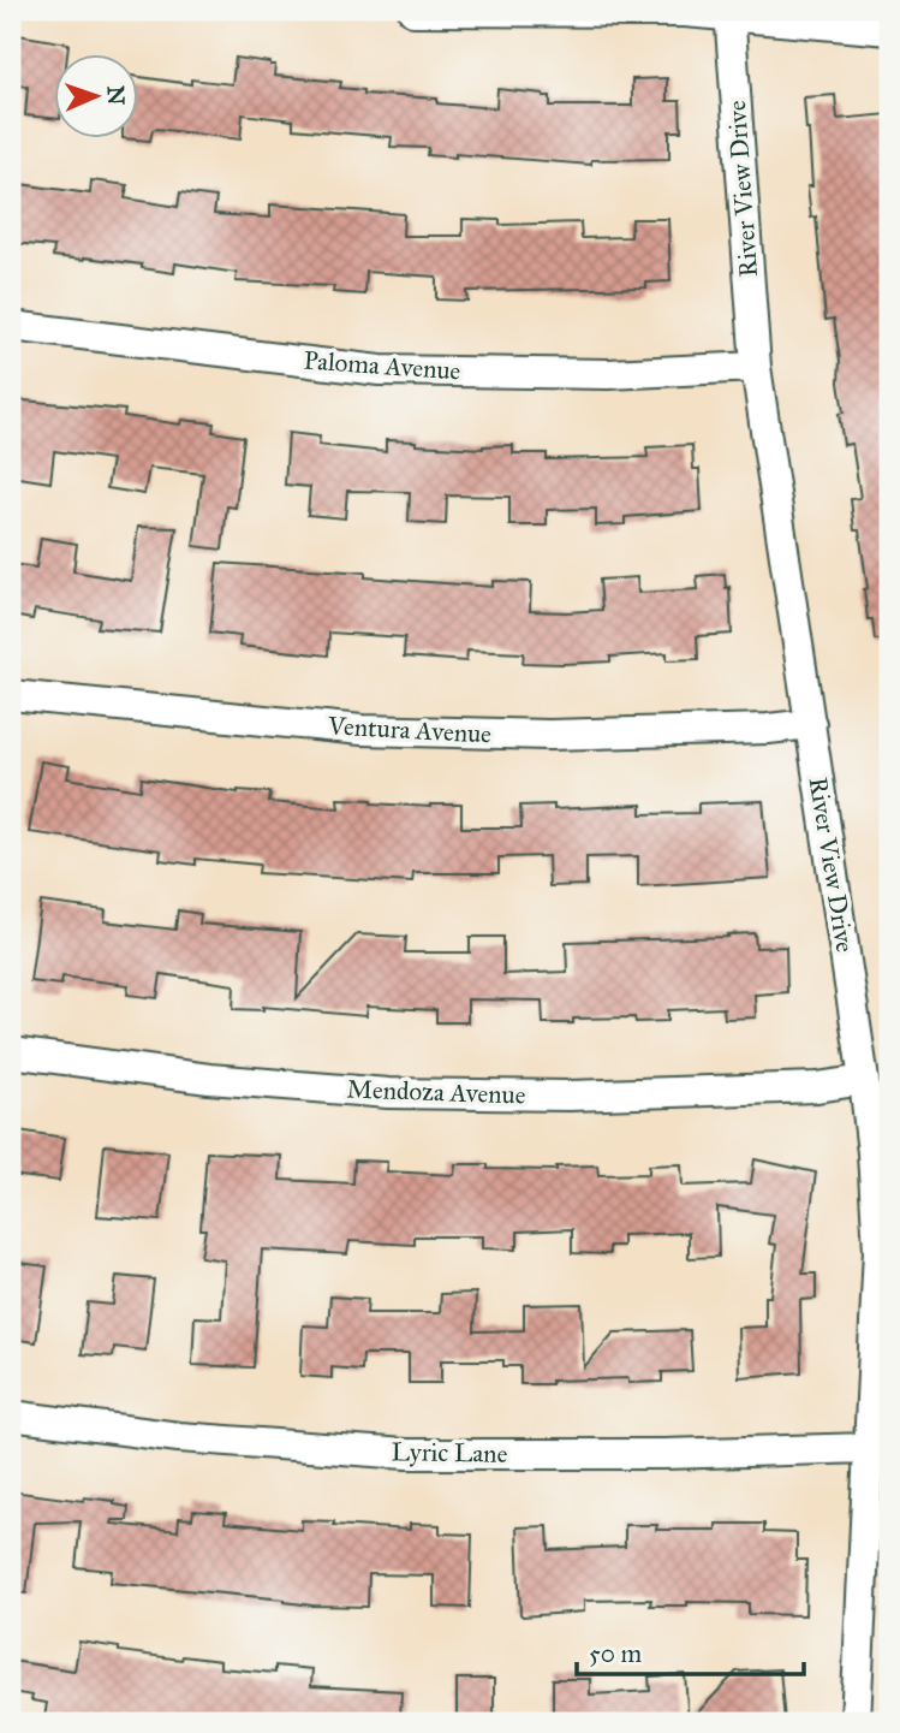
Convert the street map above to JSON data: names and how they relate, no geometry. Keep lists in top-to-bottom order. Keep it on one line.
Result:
{"streets":{"street":["River View Drive","Paloma Avenue","Ventura Avenue","Mendoza Avenue","Lyric Lane"]},"crossings":[["River View Drive","Paloma Avenue"],["River View Drive","Ventura Avenue"],["River View Drive","Mendoza Avenue"],["River View Drive","Lyric Lane"]],"scale_bar":"50 m","north":"right"}
